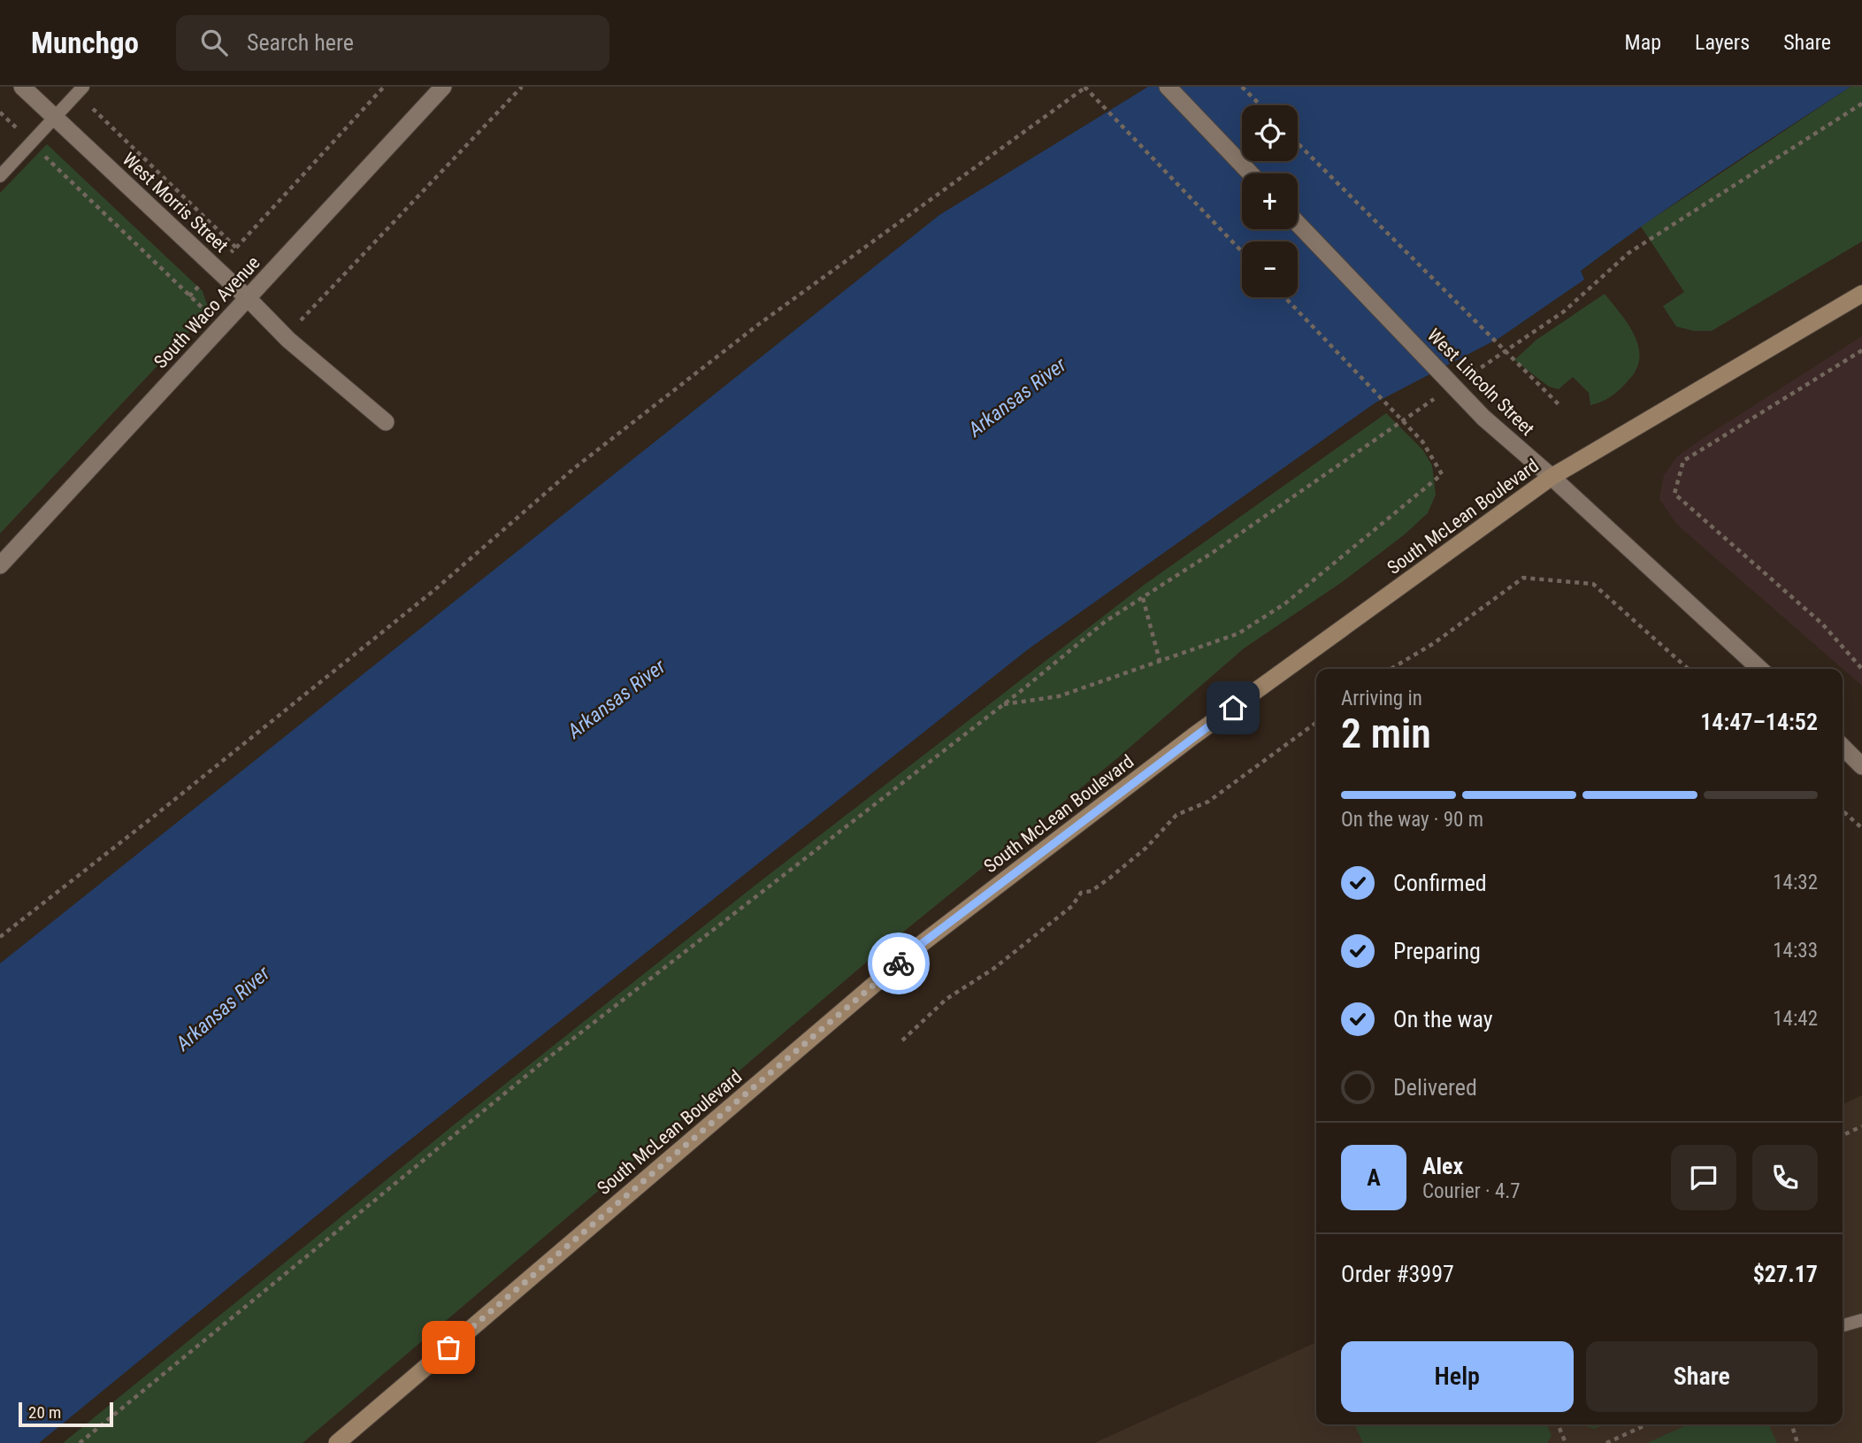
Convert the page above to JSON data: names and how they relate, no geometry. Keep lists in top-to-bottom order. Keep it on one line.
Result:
{"streets":{"main road":["South McLean Boulevard"],"street":["West Morris Street","South Waco Avenue","West Lincoln Street"]},"crossings":[["West Morris Street","South Waco Avenue"],["West Lincoln Street","South McLean Boulevard"]],"water":["Arkansas River"],"scale_bar":"20 m","page":{"header":"Munchgo","search":"Search here","nav":["Map","Layers","Share"],"map_buttons":["+","−"],"heading":["2 min","Arriving in","14:47–14:52"],"panel":["Alex","Courier · 4.7","Order #3997","$27.17"],"bar":"On the way · 90 m","list":[["Confirmed","14:32"],["Preparing","14:33"],["On the way","14:42"],"Delivered"],"round":"A","buttons":["Help","Share"],"scale":"20 m"}}
